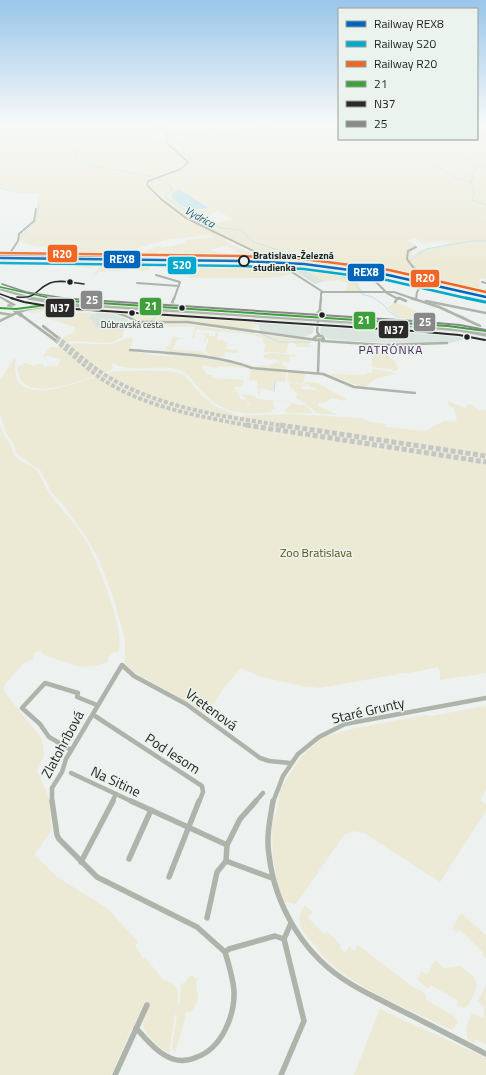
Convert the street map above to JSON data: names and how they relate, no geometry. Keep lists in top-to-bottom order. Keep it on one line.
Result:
{"streets":{"street":["Vretenová","Staré Grunty","Zlatohríbová","Pod lesom","Na Sitine"]},"crossings":[["Vretenová","Staré Grunty"],["Vretenová","Zlatohríbová"],["Pod lesom","Na Sitine"]],"districts":["PATRÓNKA"],"water":["Vydrica"],"parks":["Zoo Bratislava"],"places":["Bratislava-Železná studienka","Dúbravská cesta"],"lines":["rail line R20","rail line REX8","rail line S20","transit line N37","transit line 25","transit line 21"],"legend":["Railway REX8","Railway S20","Railway R20","21","N37","25"]}
